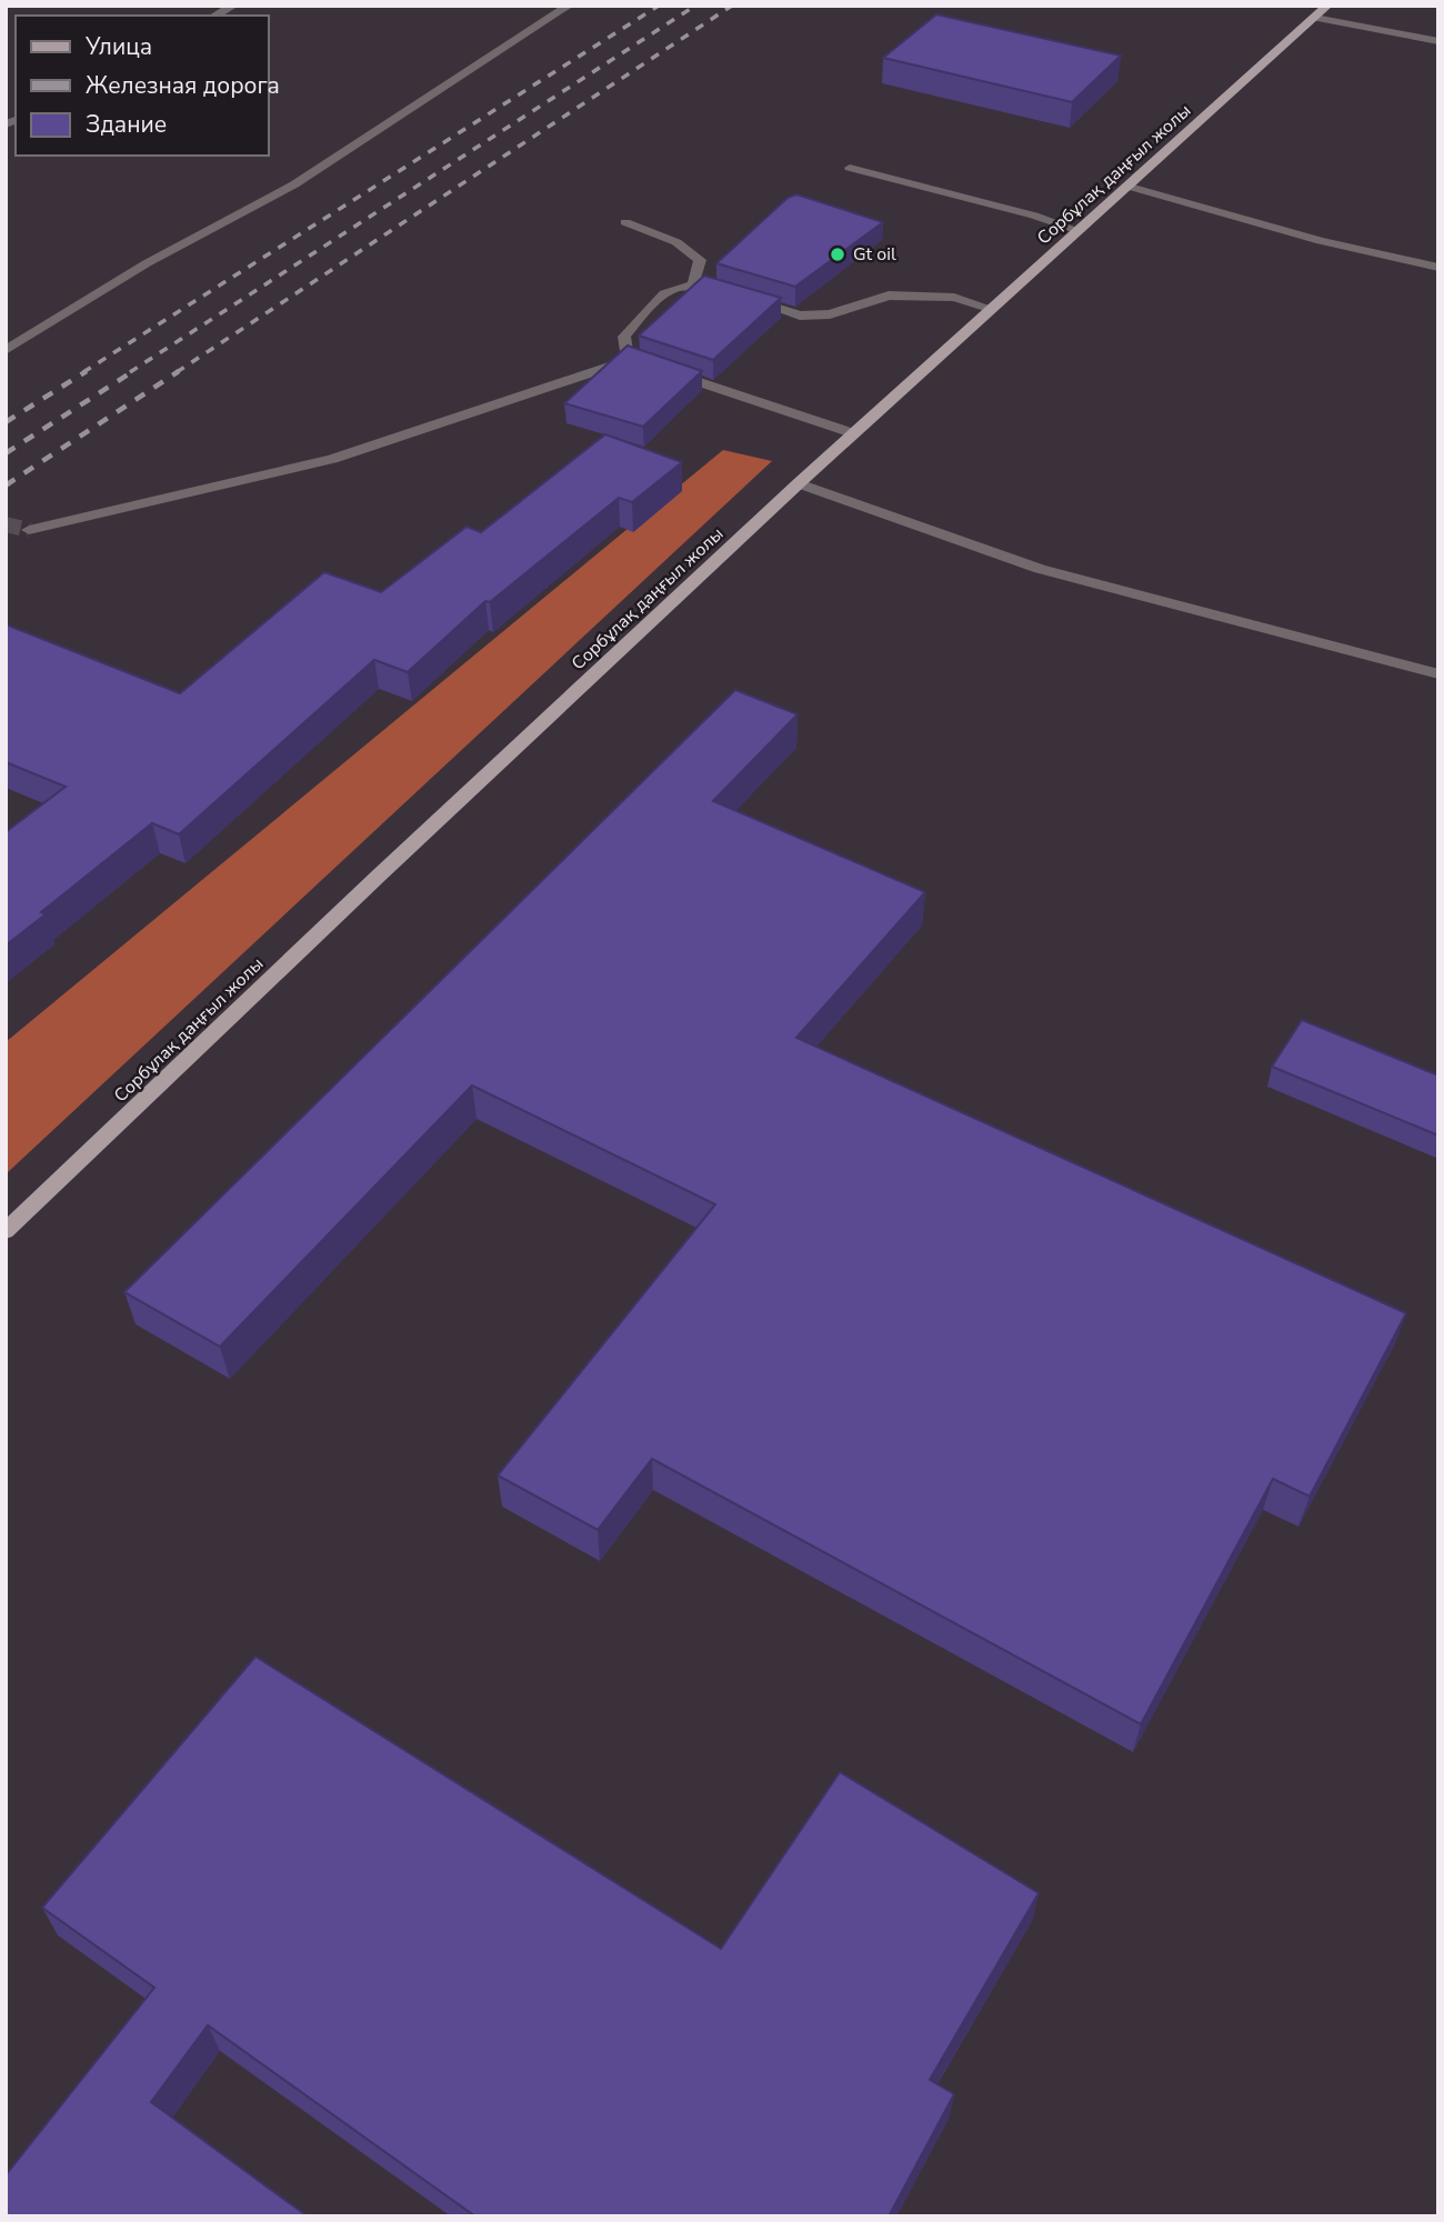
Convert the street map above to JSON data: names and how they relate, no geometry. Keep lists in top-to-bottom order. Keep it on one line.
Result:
{"streets":{"main road":["Сорбұлақ даңғыл жолы"]},"places":["Gt oil"],"legend":["Улица","Железная дорога","Здание"]}
